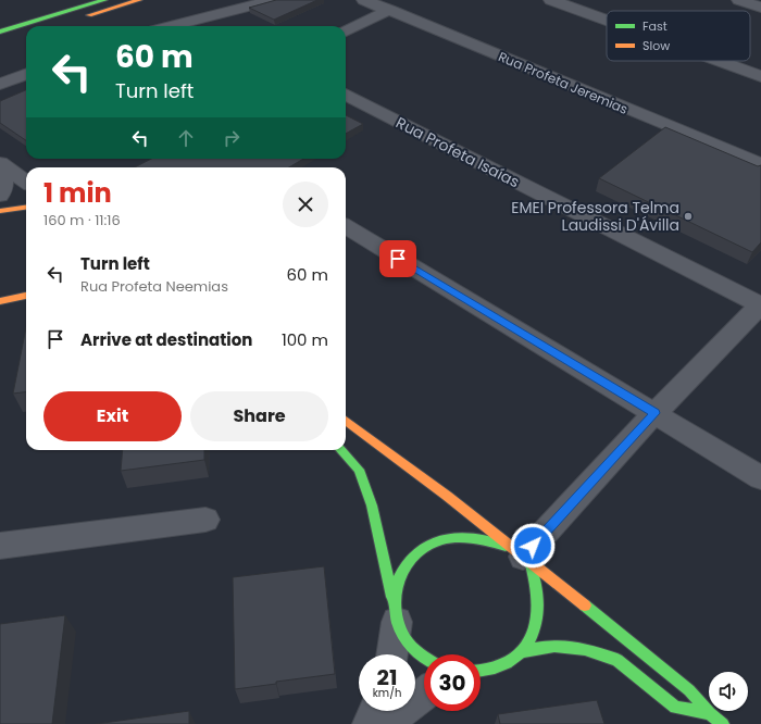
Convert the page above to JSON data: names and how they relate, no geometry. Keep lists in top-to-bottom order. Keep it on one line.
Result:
{"streets":{"street":["Rua Profeta Jeremias","Rua Profeta Isaías"]},"places":["EMEI Professora Telma Laudissi D'Ávilla"],"legend":["Fast","Slow"],"page":{"turn":["60 m","Turn left"],"heading":["1 min","160 m · 11:16"],"list":[{"name":"Turn left","note":"Rua Profeta Neemias","value":"60 m"},{"name":"Arrive at destination","value":"100 m"}],"buttons":["Exit","Share"],"speed":"21 km/h","limit":"30"}}
